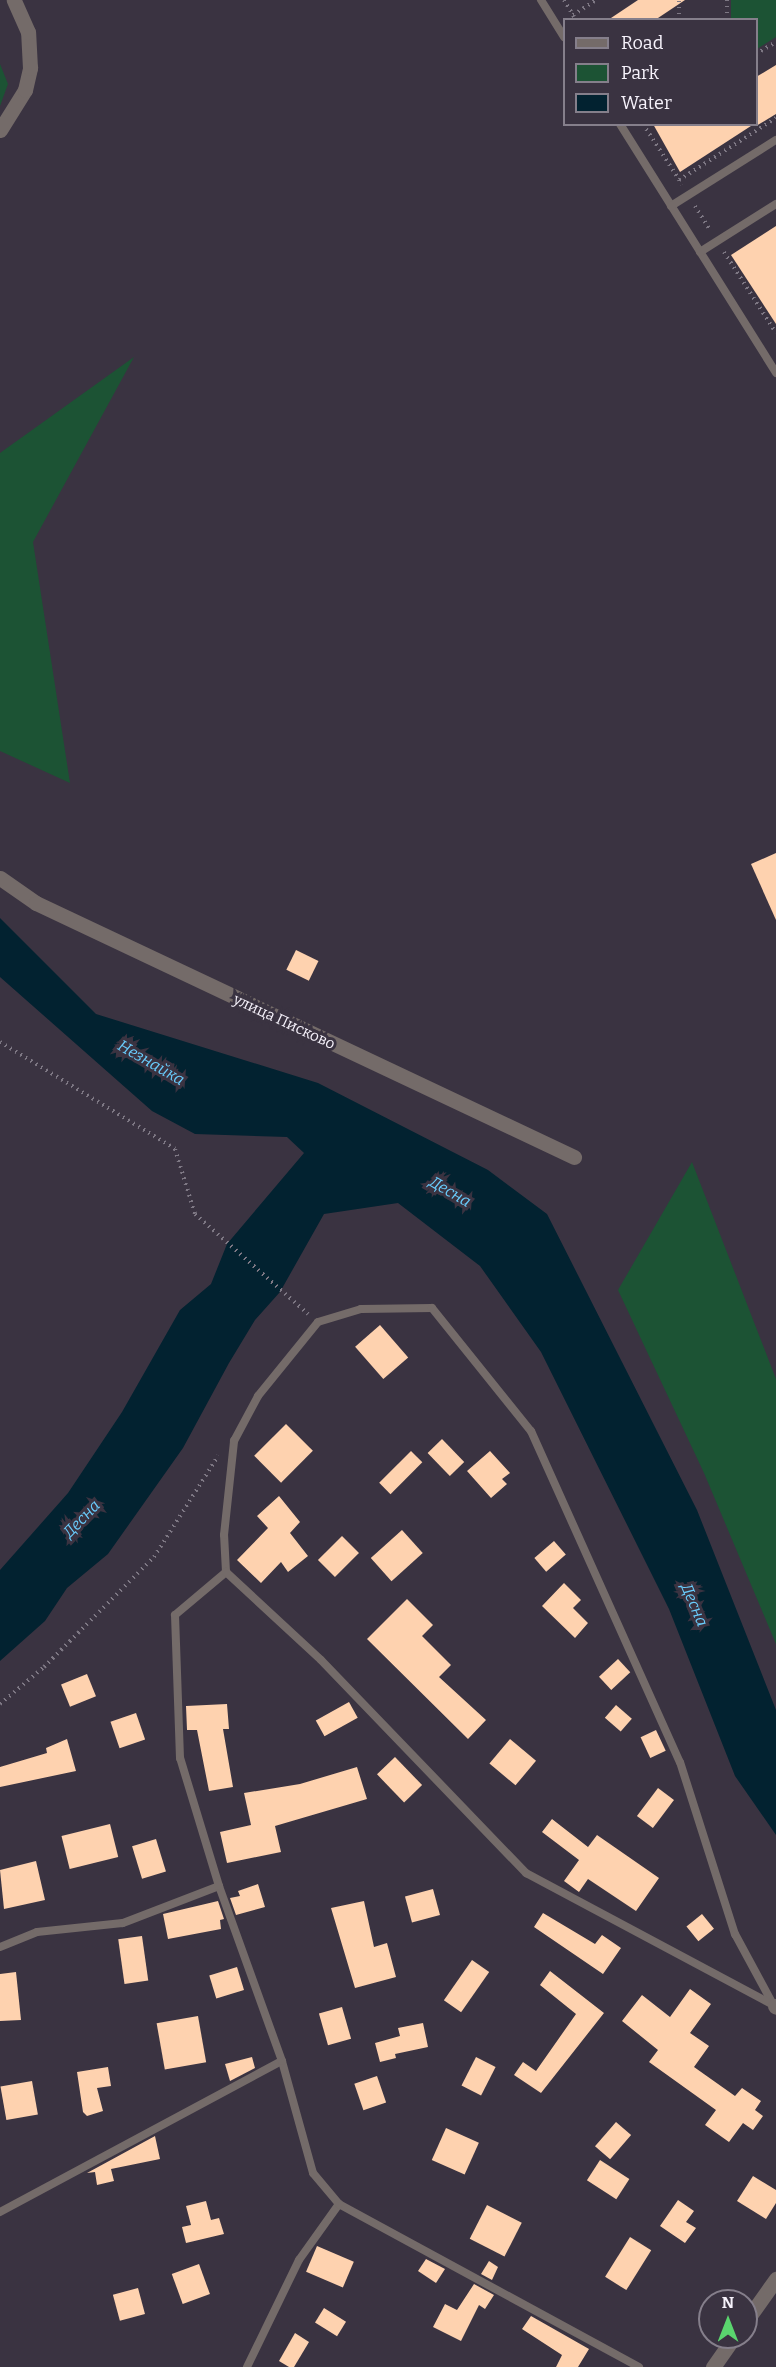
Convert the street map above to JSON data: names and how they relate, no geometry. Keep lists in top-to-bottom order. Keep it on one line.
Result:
{"streets":{"street":["улица Писково"]},"water":["Незнайка","Десна"],"legend":["Road","Park","Water"],"north":"top"}
